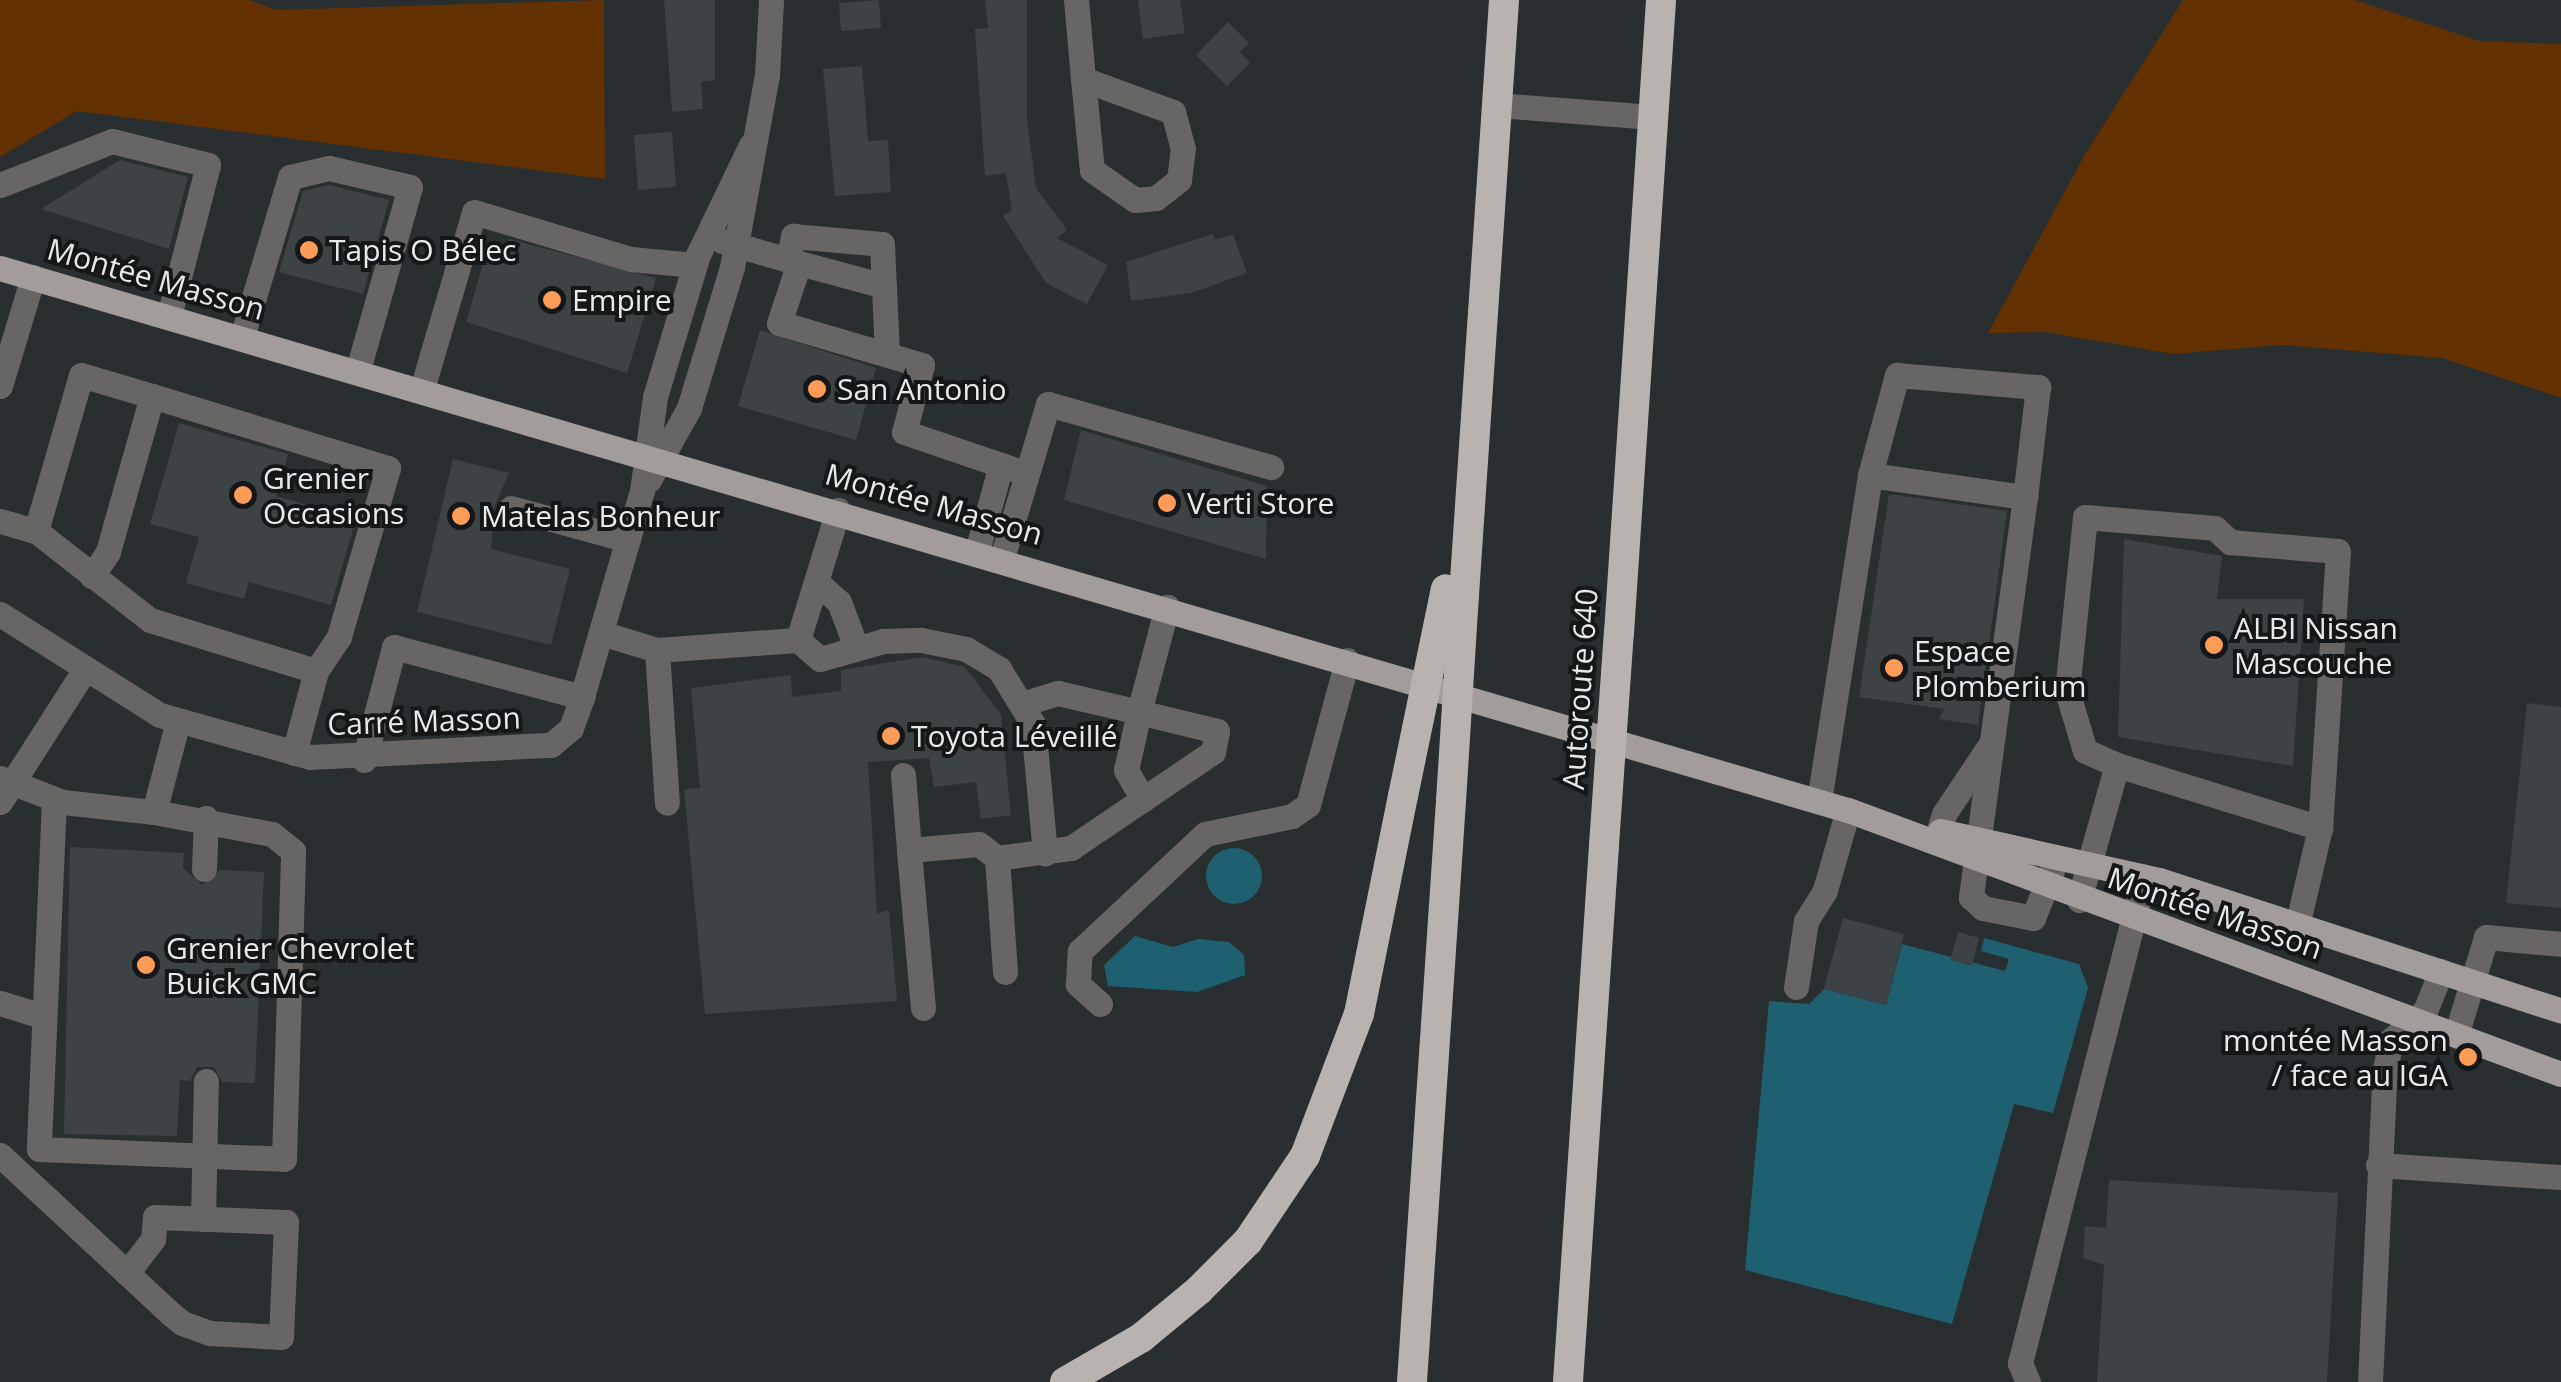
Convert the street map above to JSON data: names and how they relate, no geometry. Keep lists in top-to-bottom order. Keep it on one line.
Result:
{"streets":{"highway":["Autoroute 640"],"main road":["Montée Masson"],"street":["Carré Masson"]},"crossings":[["Montée Masson","Carré Masson"]],"places":["Tapis O Bélec","Empire","San Antonio","Grenier Occasions","Verti Store","Matelas Bonheur","ALBI Nissan Mascouche","Espace Plomberium","Toyota Léveillé","Grenier Chevrolet Buick GMC","montée Masson / face au IGA"]}
